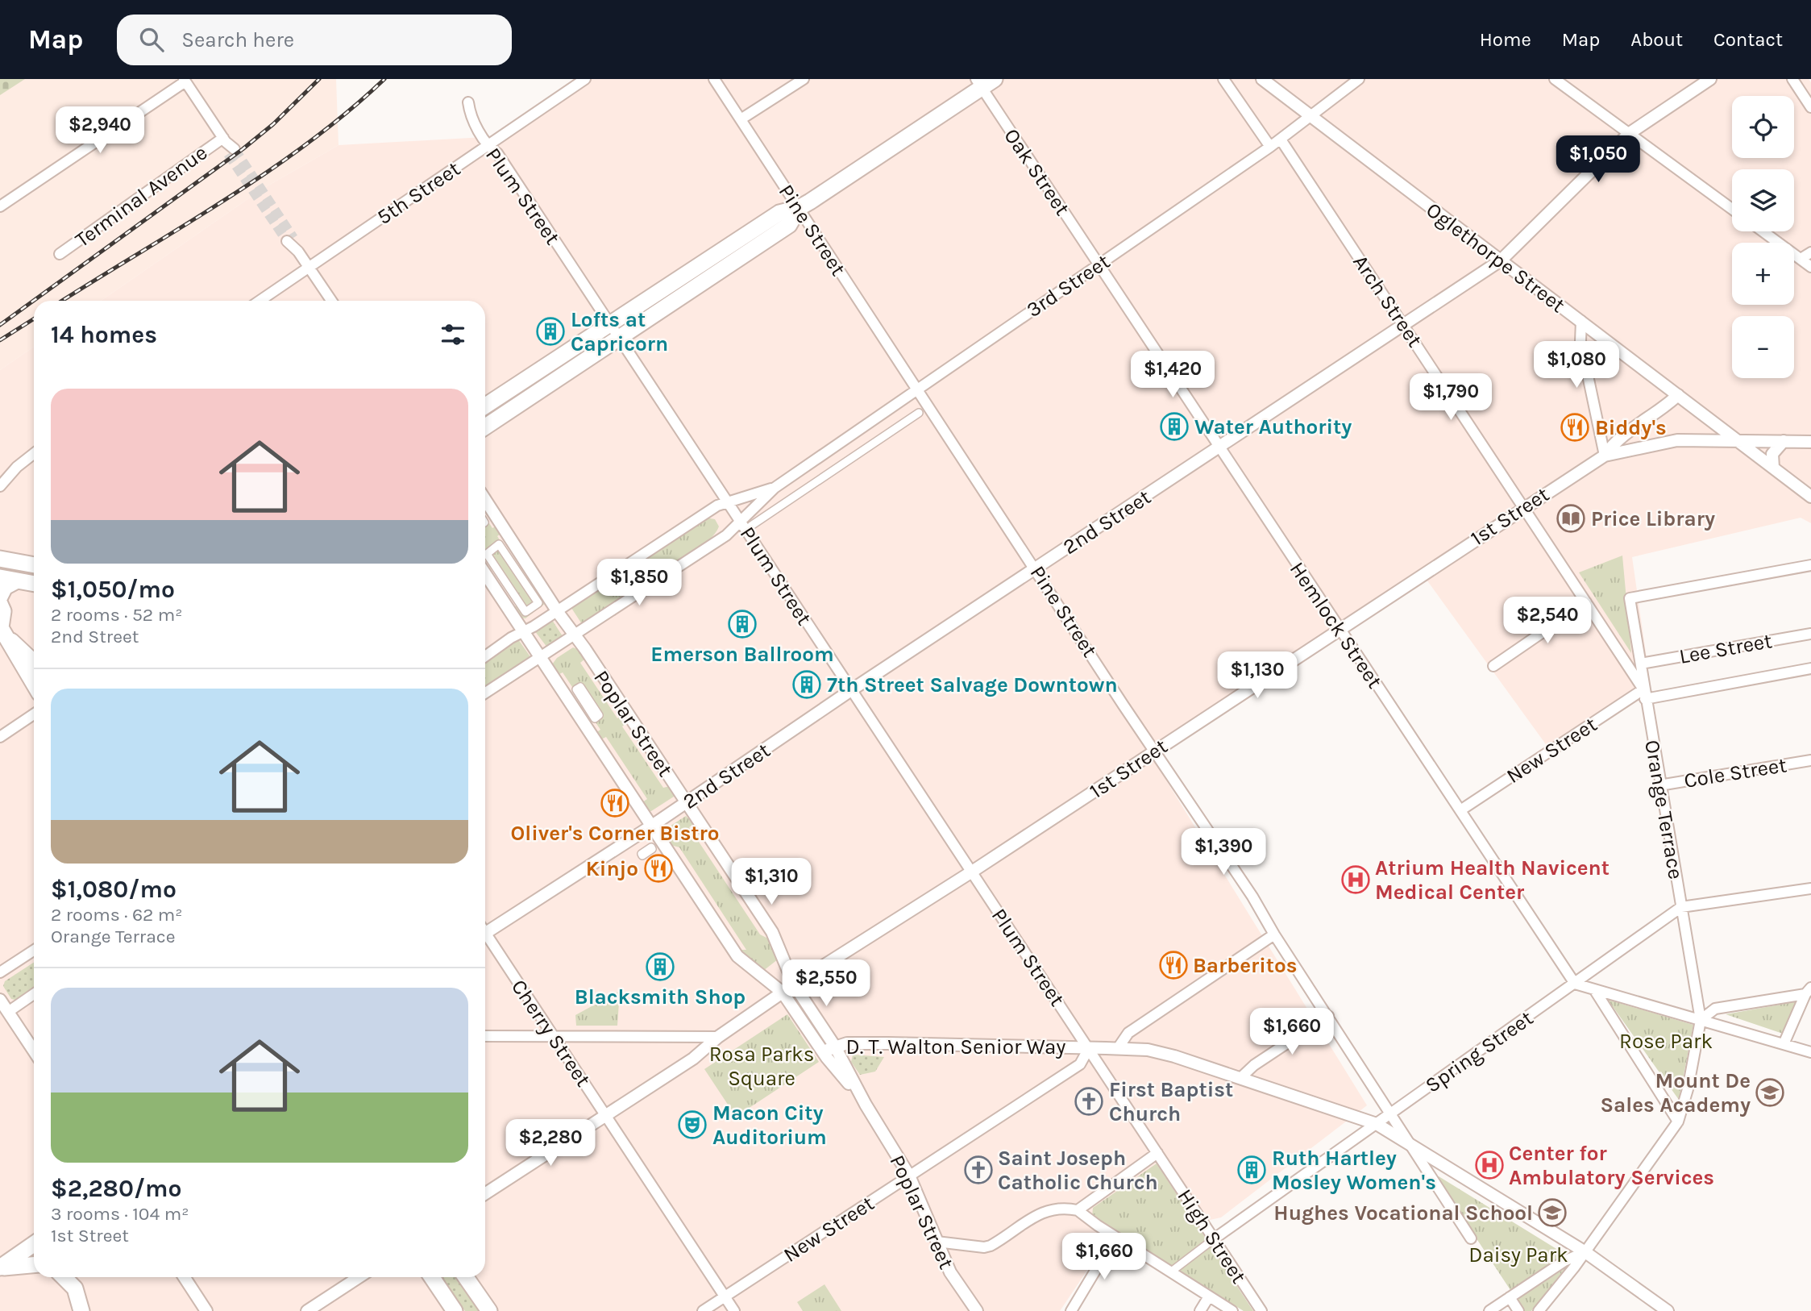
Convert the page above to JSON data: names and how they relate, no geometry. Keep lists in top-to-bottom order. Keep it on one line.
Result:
{"streets":{"street":["Oak Street","5th Street","Terminal Avenue","Plum Street","Pine Street","Oglethorpe Street","3rd Street","Arch Street","1st Street","2nd Street","Hemlock Street","Lee Street","Poplar Street","New Street","Cole Street","Orange Terrace","Cherry Street","D. T. Walton Senior Way","Spring Street","High Street"]},"crossings":[["Oak Street","3rd Street"],["Oak Street","Hemlock Street"],["5th Street","Plum Street"],["Plum Street","3rd Street"],["Plum Street","1st Street"],["Plum Street","2nd Street"],["Plum Street","New Street"],["Plum Street","D. T. Walton Senior Way"],["Plum Street","High Street"],["Pine Street","3rd Street"],["Pine Street","1st Street"],["Pine Street","2nd Street"],["Pine Street","D. T. Walton Senior Way"],["Pine Street","Spring Street"],["Oglethorpe Street","3rd Street"],["Oglethorpe Street","1st Street"],["Oglethorpe Street","2nd Street"],["3rd Street","Arch Street"],["3rd Street","Hemlock Street"],["3rd Street","Poplar Street"],["Arch Street","1st Street"],["Arch Street","2nd Street"],["Arch Street","New Street"],["Arch Street","Orange Terrace"],["1st Street","Hemlock Street"],["1st Street","Poplar Street"],["1st Street","Cherry Street"],["2nd Street","Hemlock Street"],["2nd Street","Poplar Street"],["Hemlock Street","New Street"],["Hemlock Street","Spring Street"],["Lee Street","Orange Terrace"],["Poplar Street","New Street"],["Poplar Street","D. T. Walton Senior Way"],["New Street","Orange Terrace"],["New Street","Cherry Street"],["New Street","D. T. Walton Senior Way"],["New Street","High Street"],["Cole Street","Orange Terrace"],["Orange Terrace","Spring Street"],["D. T. Walton Senior Way","Spring Street"],["D. T. Walton Senior Way","High Street"],["Spring Street","High Street"]],"parks":["Rose Park","Rosa Parks Square","Daisy Park"],"places":{"building":["Lofts at Capricorn","Water Authority","Emerson Ballroom","7th Street Salvage Downtown","Blacksmith Shop","Ruth Hartley Mosley Women's"],"restaurant":["Biddy's","Oliver's Corner Bistro","Kinjo","Barberitos"],"library":["Price Library"],"hospital":["Atrium Health Navicent Medical Center","Center for Ambulatory Services"],"school or university":["Mount De Sales Academy","Hughes Vocational School"],"church":["First Baptist Church","Saint Joseph Catholic Church"],"theatre":["Macon City Auditorium"]},"page":{"header":"Map","search":"Search here","nav":["Home","Map","About","Contact"],"map_buttons":["+","−"],"price":["$2,940","$1,050","$1,080","$1,420","$1,790","$1,850","$2,540","$1,130","$1,390","$1,310","$2,550","$1,660","$2,280","$1,660"],"heading":"14 homes","list":[{"name":"$1,050/mo","note":"2 rooms · 52 m² · 2nd Street"},{"name":"$1,080/mo","note":"2 rooms · 62 m² · Orange Terrace"},{"name":"$2,280/mo","note":"3 rooms · 104 m² · 1st Street"}]}}
